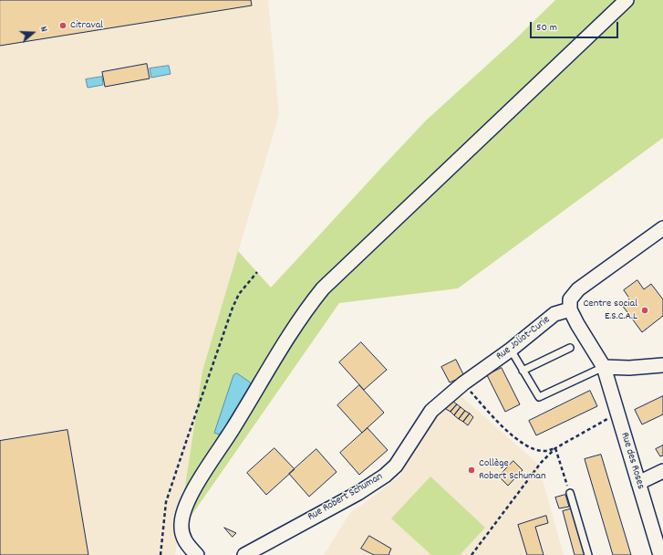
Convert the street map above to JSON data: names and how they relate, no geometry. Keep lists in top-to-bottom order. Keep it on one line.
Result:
{"streets":{"street":["Rue Joliot-Curie","Rue des Roses","Rue Robert Schuman"]},"crossings":[["Rue Joliot-Curie","Rue des Roses"],["Rue Joliot-Curie","Rue Robert Schuman"]],"places":["Citraval","Centre social E.S.C.A.L","Collège Robert Schuman"],"scale_bar":"50 m","north":"right"}
